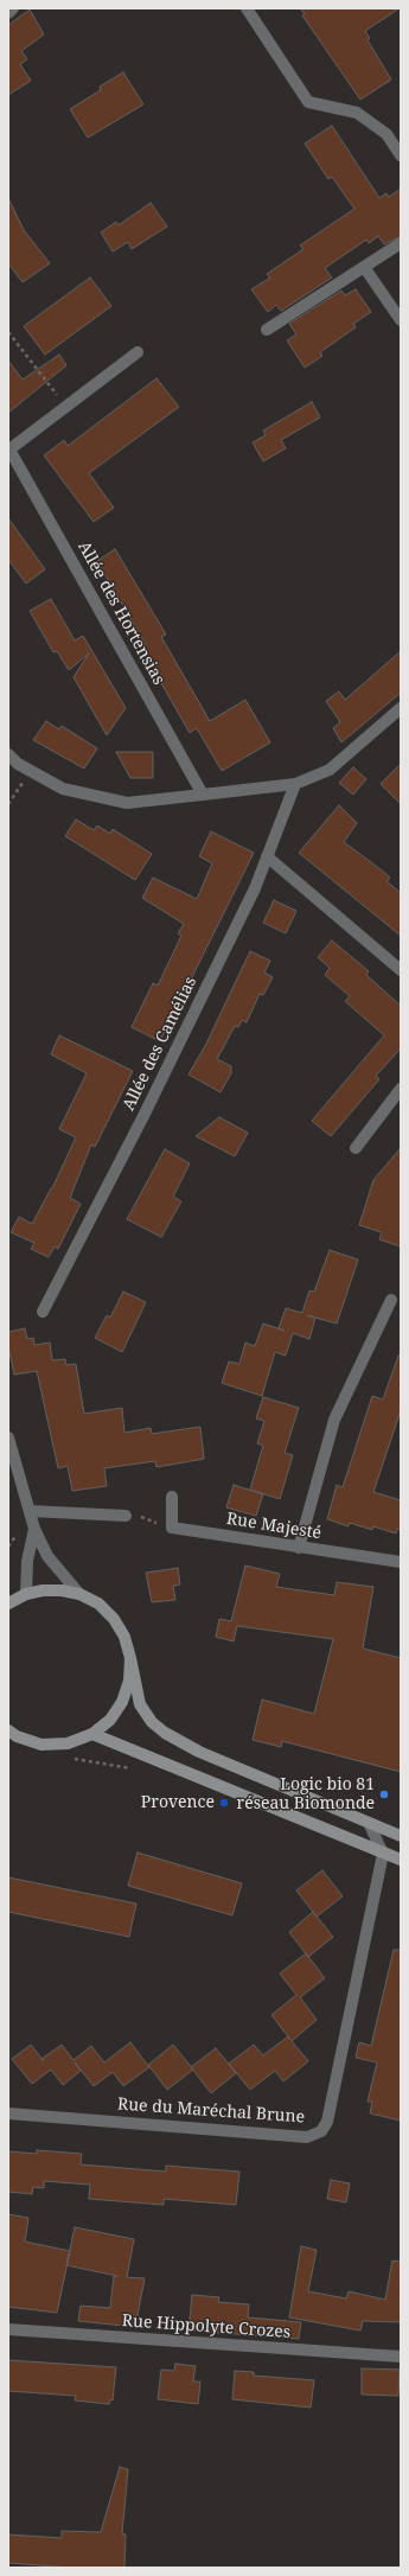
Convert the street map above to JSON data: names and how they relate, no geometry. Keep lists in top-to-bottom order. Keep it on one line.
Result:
{"streets":{"street":["Allée des Hortensias","Allée des Camélias","Rue Majesté","Rue du Maréchal Brune","Rue Hippolyte Crozes"]},"places":["Logic bio 81 réseau Biomonde","Provence"]}
